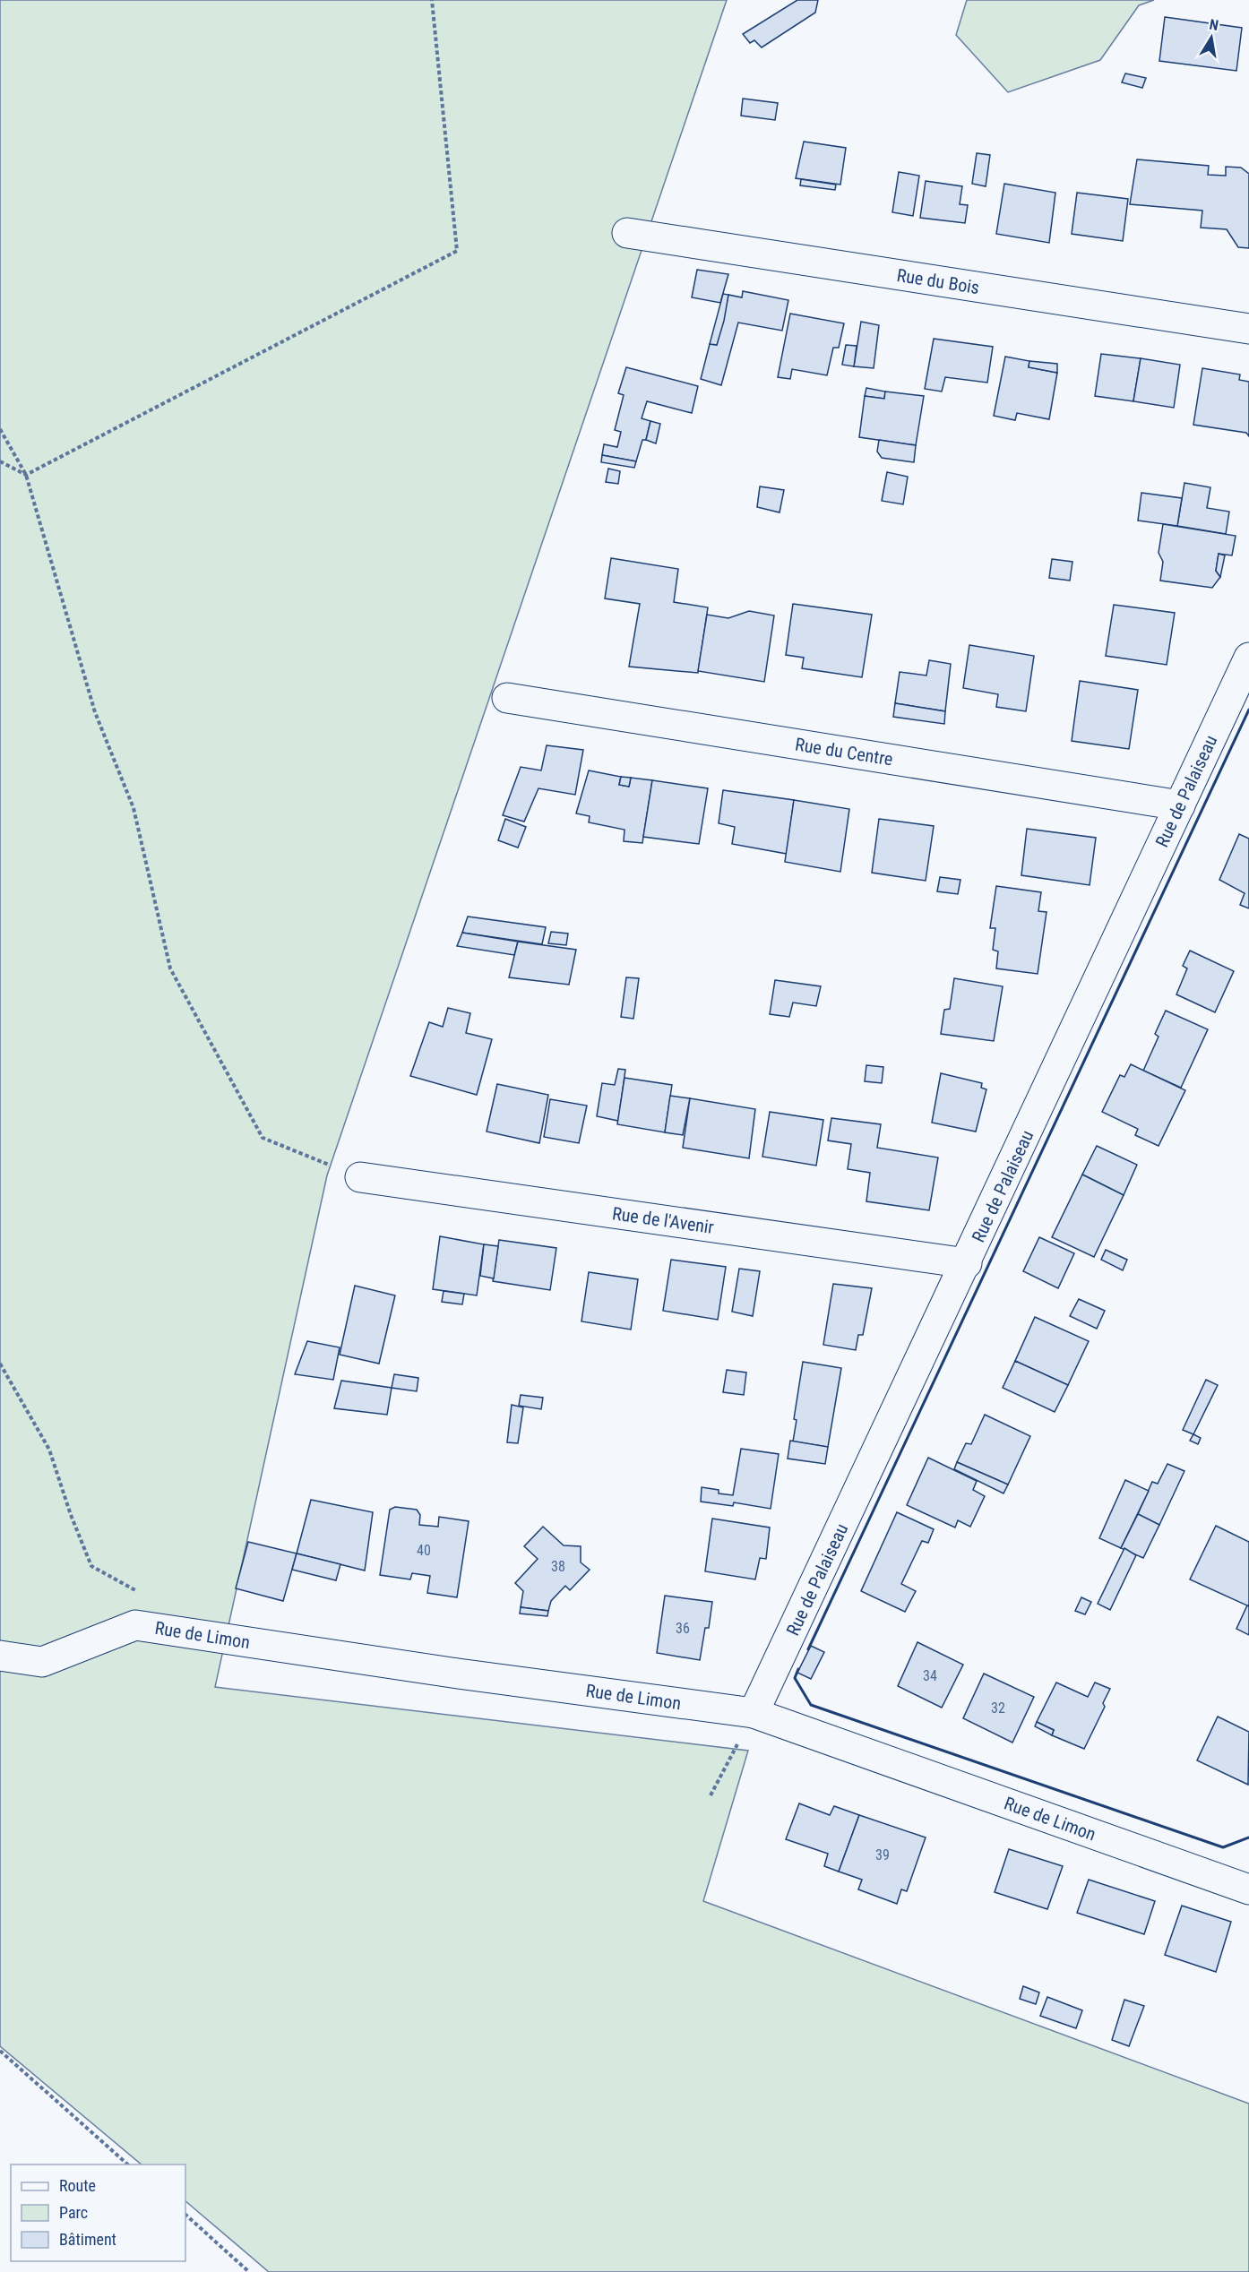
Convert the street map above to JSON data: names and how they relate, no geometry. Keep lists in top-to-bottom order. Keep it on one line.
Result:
{"streets":{"street":["Rue du Bois","Rue du Centre","Rue de Palaiseau","Rue de l'Avenir","Rue de Limon"]},"crossings":[["Rue du Centre","Rue de Palaiseau"],["Rue de Palaiseau","Rue de l'Avenir"],["Rue de Palaiseau","Rue de Limon"]],"house_numbers":["40","38","36","34","32","39"],"legend":["Route","Parc","Bâtiment"],"north":"top"}
